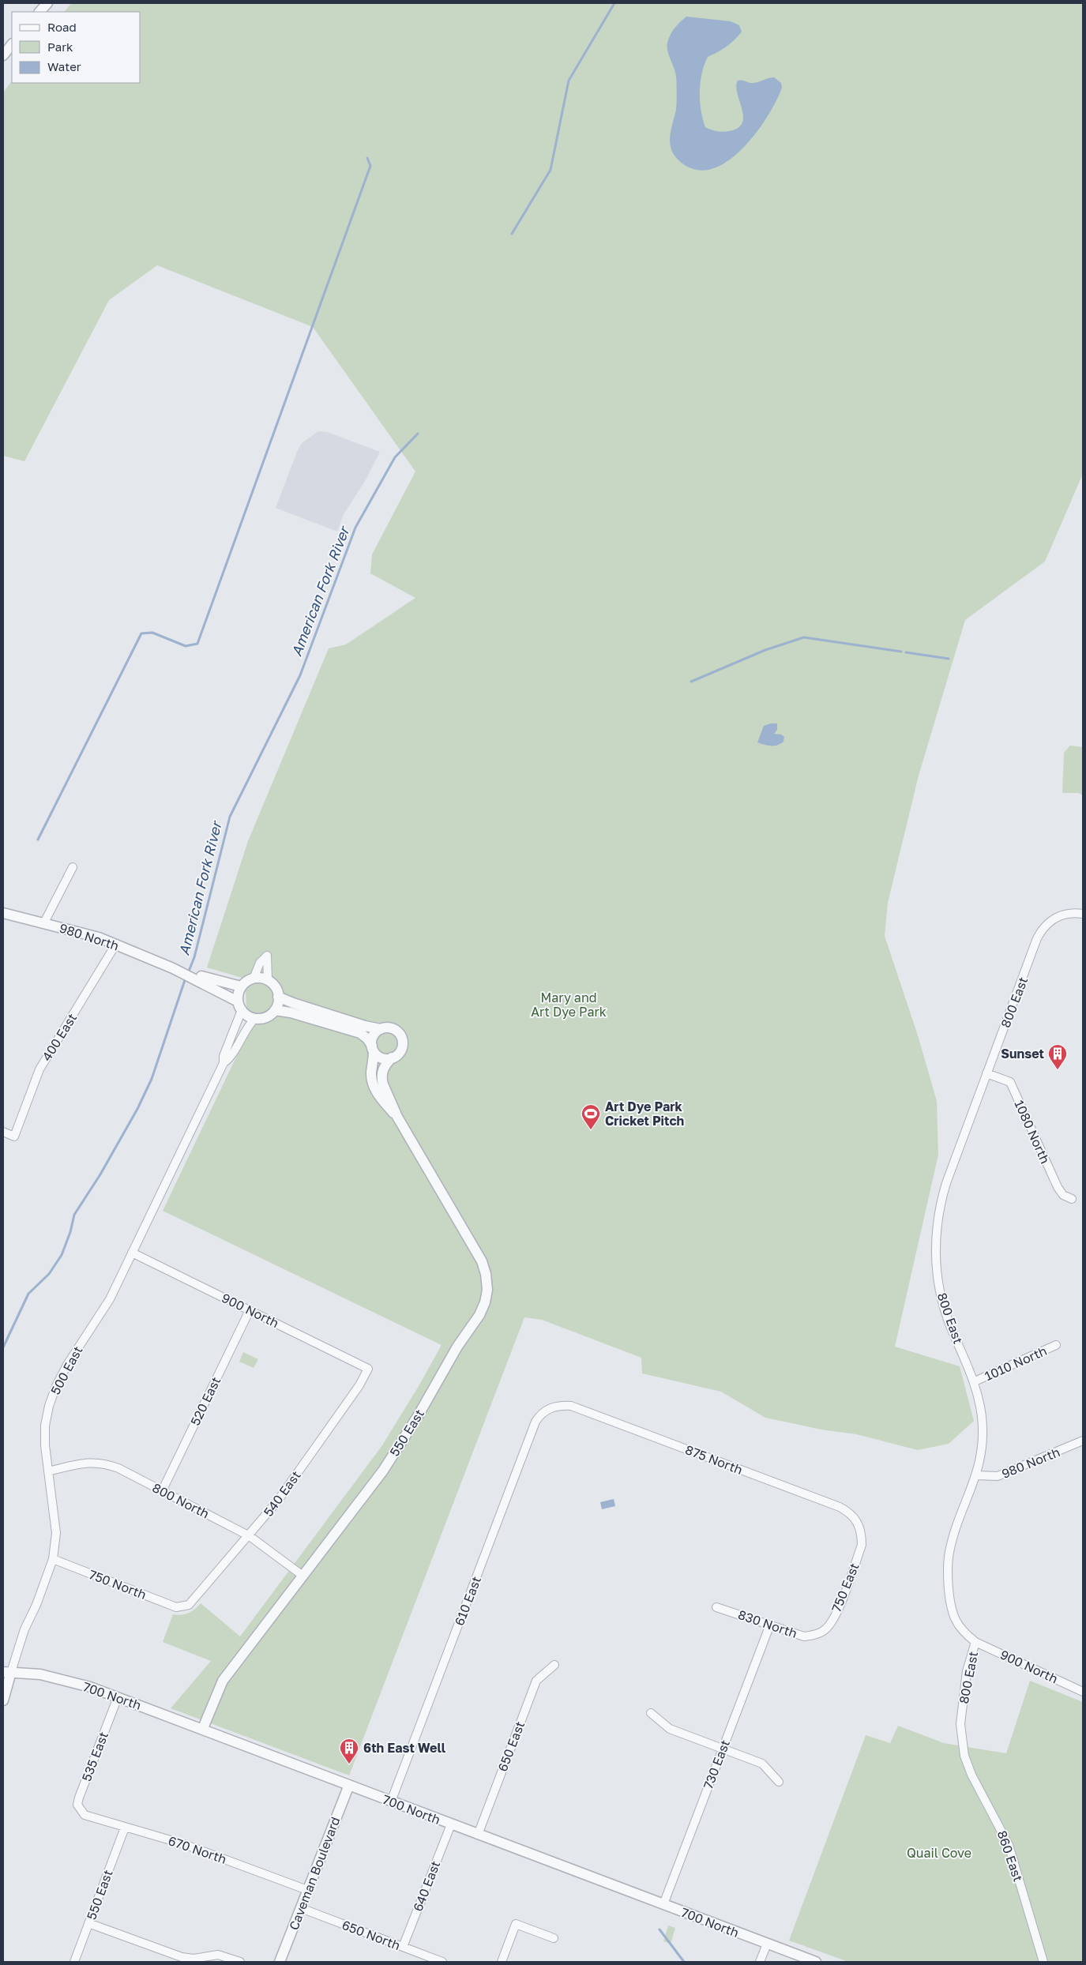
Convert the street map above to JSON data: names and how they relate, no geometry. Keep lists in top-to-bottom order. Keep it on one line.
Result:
{"streets":{"street":["980 North","800 East","400 East","1080 North","900 North","1010 North","500 East","520 East","550 East","875 North","540 East","800 North","750 North","750 East","610 East","830 North","700 North","650 East","535 East","730 East","670 North","860 East","Caveman Boulevard","640 East","650 North"]},"crossings":[["980 North","800 East"],["980 North","400 East"],["980 North","500 East"],["800 East","1080 North"],["800 East","900 North"],["800 East","1010 North"],["800 East","860 East"],["900 North","500 East"],["900 North","520 East"],["900 North","540 East"],["500 East","800 North"],["500 East","750 North"],["500 East","700 North"],["520 East","800 North"],["550 East","800 North"],["550 East","700 North"],["550 East","670 North"],["875 North","750 East"],["875 North","610 East"],["540 East","800 North"],["540 East","750 North"],["750 East","830 North"],["610 East","700 North"],["830 North","730 East"],["700 North","650 East"],["700 North","535 East"],["700 North","730 East"],["700 North","Caveman Boulevard"],["700 North","640 East"],["535 East","670 North"],["670 North","Caveman Boulevard"],["Caveman Boulevard","650 North"],["640 East","650 North"]],"water":["American Fork River"],"parks":["Mary and Art Dye Park","Quail Cove"],"places":{"building":["Sunset","6th East Well"],"sports":["Art Dye Park Cricket Pitch"]},"legend":["Road","Park","Water"]}
